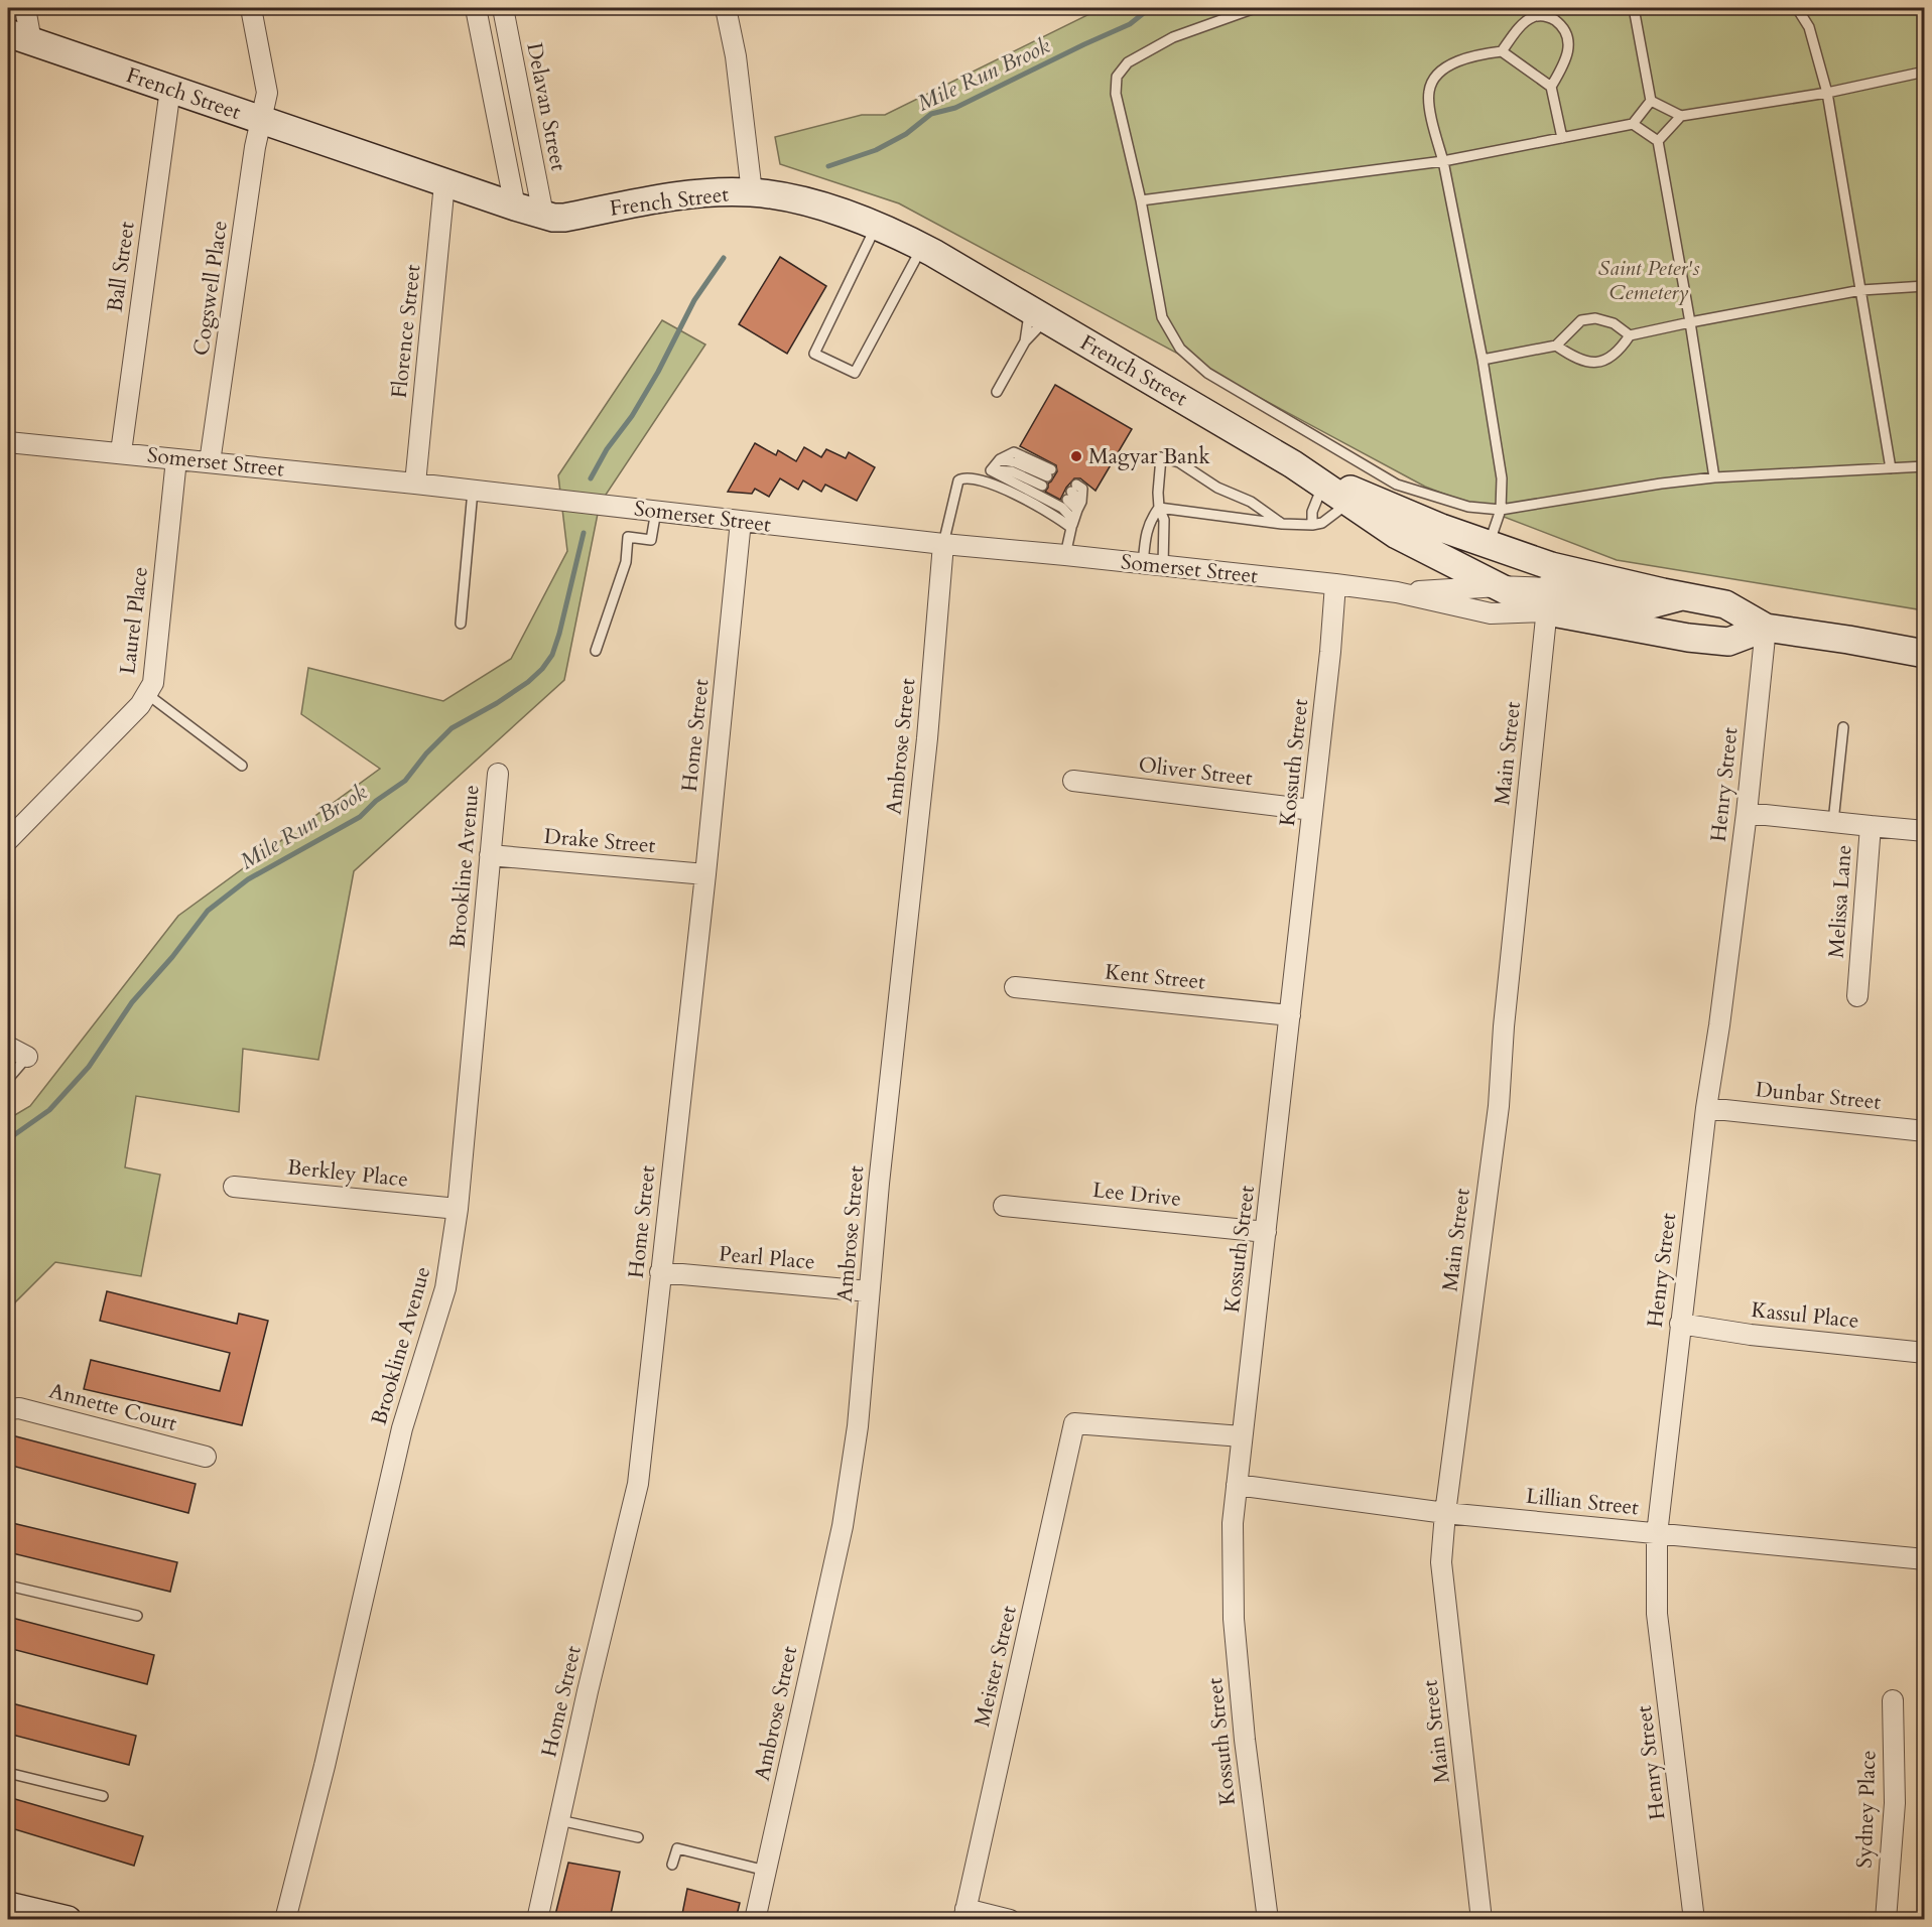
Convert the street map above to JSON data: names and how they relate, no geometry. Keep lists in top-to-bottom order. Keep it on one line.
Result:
{"streets":{"main road":["French Street","Somerset Street"],"street":["Delavan Street","Ball Street","Cogswell Place","Florence Street","Laurel Place","Home Street","Ambrose Street","Main Street","Kossuth Street","Oliver Street","Henry Street","Drake Street","Brookline Avenue","Melissa Lane","Kent Street","Dunbar Street","Berkley Place","Lee Drive","Pearl Place","Kassul Place","Annette Court","Lillian Street","Meister Street","Sydney Place"]},"crossings":[["French Street","Delavan Street"],["French Street","Ball Street"],["French Street","Cogswell Place"],["French Street","Florence Street"],["French Street","Somerset Street"],["French Street","Main Street"],["Ball Street","Somerset Street"],["Cogswell Place","Somerset Street"],["Florence Street","Somerset Street"],["Somerset Street","Laurel Place"],["Somerset Street","Home Street"],["Somerset Street","Ambrose Street"],["Somerset Street","Main Street"],["Somerset Street","Kossuth Street"],["Somerset Street","Henry Street"],["Home Street","Drake Street"],["Home Street","Pearl Place"],["Ambrose Street","Pearl Place"],["Main Street","Lillian Street"],["Kossuth Street","Oliver Street"],["Kossuth Street","Kent Street"],["Kossuth Street","Lee Drive"],["Kossuth Street","Lillian Street"],["Kossuth Street","Meister Street"],["Henry Street","Melissa Lane"],["Henry Street","Dunbar Street"],["Henry Street","Kassul Place"],["Henry Street","Lillian Street"],["Drake Street","Brookline Avenue"],["Brookline Avenue","Berkley Place"]],"water":["Mile Run Brook"],"parks":["Saint Peter's Cemetery"],"places":["Magyar Bank"]}
